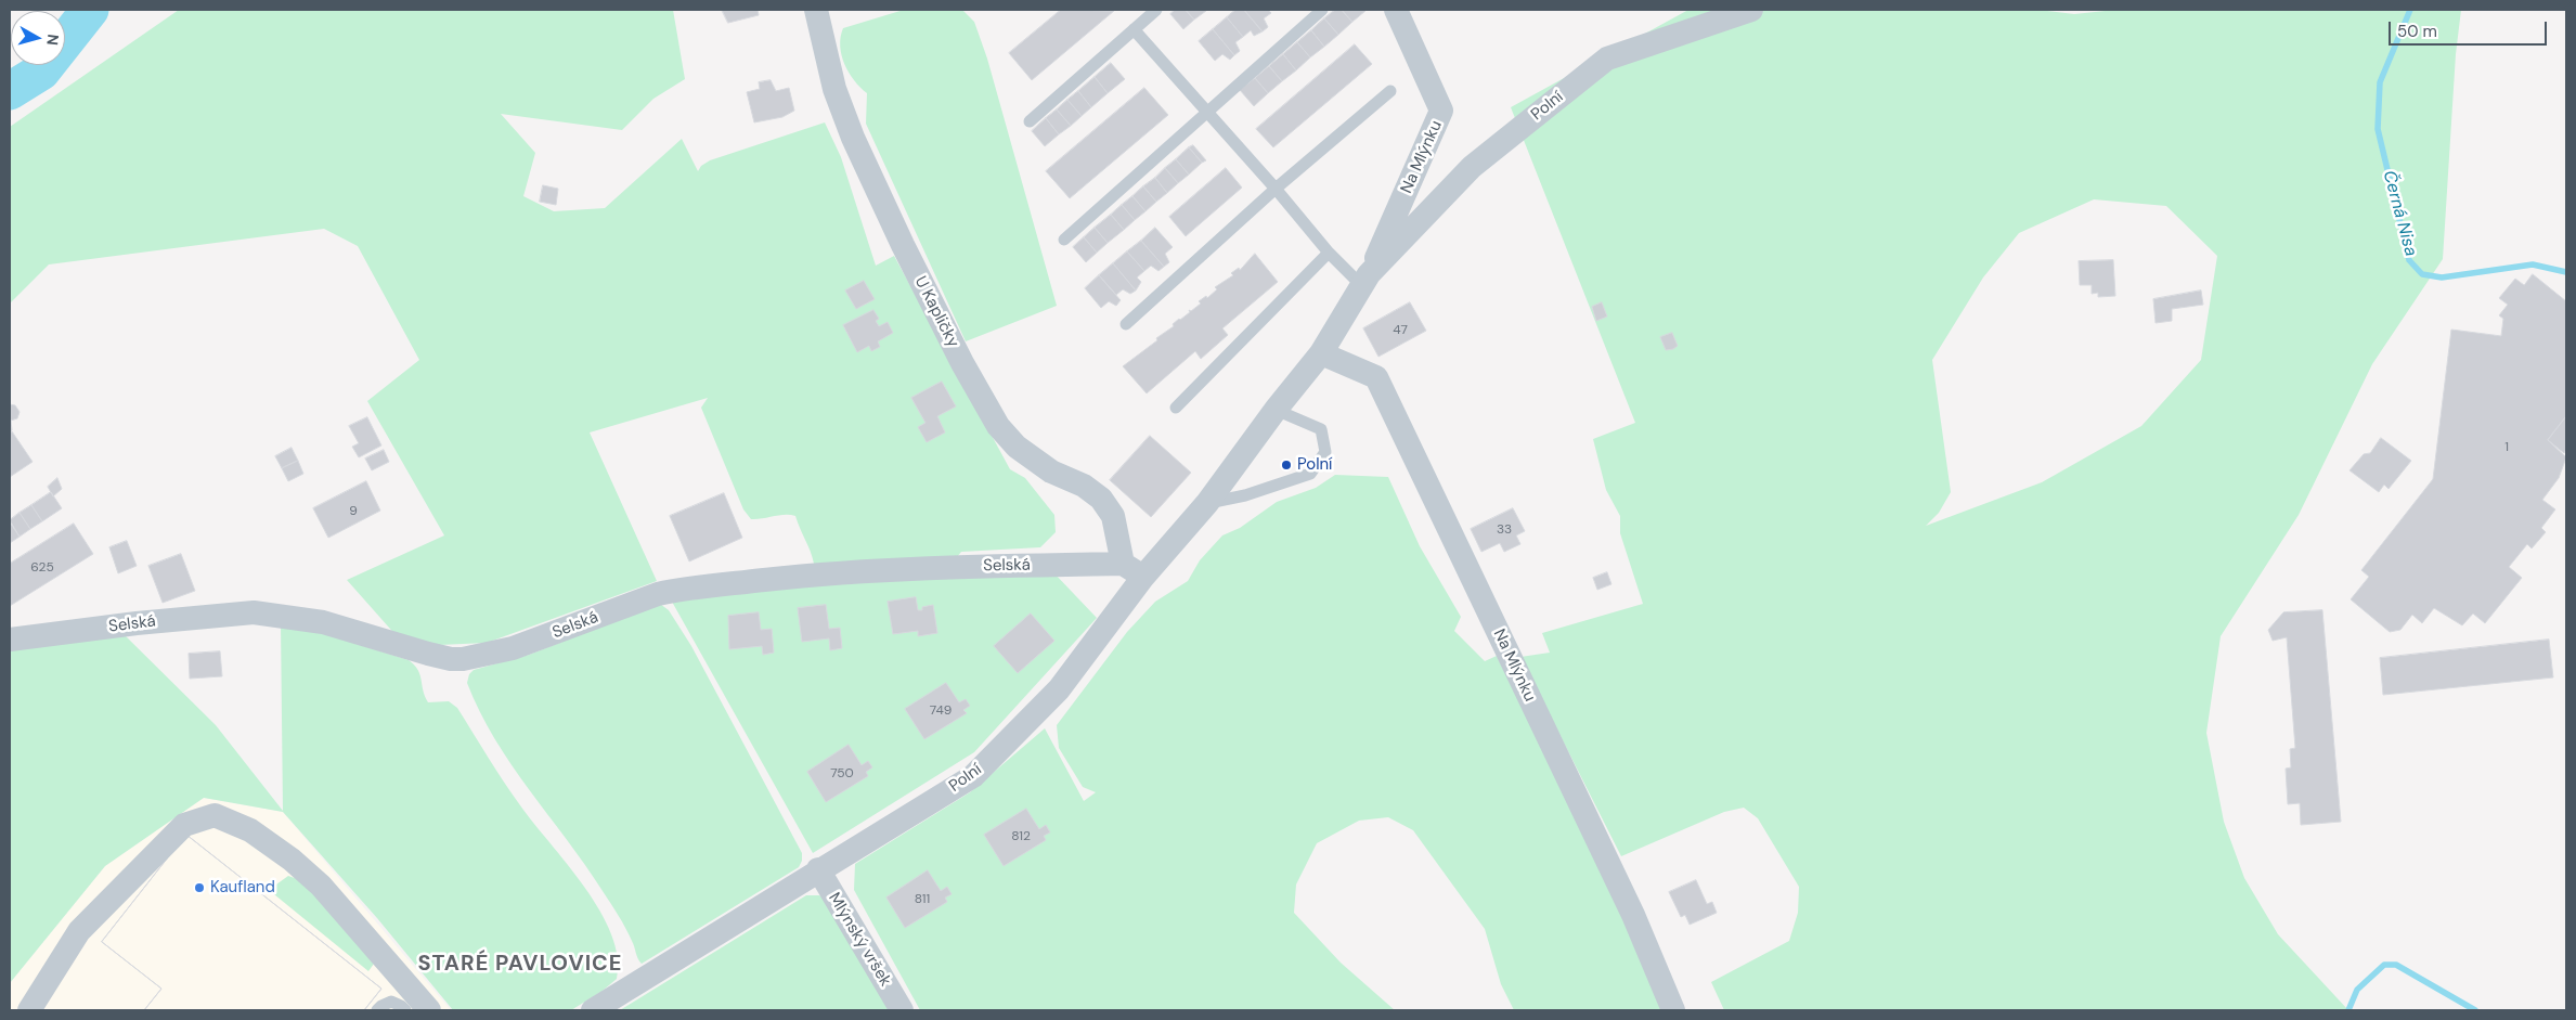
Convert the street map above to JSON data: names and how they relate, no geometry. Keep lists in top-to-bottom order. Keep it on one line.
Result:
{"streets":{"street":["Polní","Na Mlýnku","U Kapličky","Selská","Mlýnský vršek"]},"crossings":[["Polní","Na Mlýnku"],["Polní","Mlýnský vršek"],["U Kapličky","Selská"]],"districts":["STARÉ PAVLOVICE"],"water":["Černá Nisa"],"places":["Polní","Kaufland"],"house_numbers":["47","1","9","33","625","749","750","812","811"],"scale_bar":"50 m","north":"right"}
